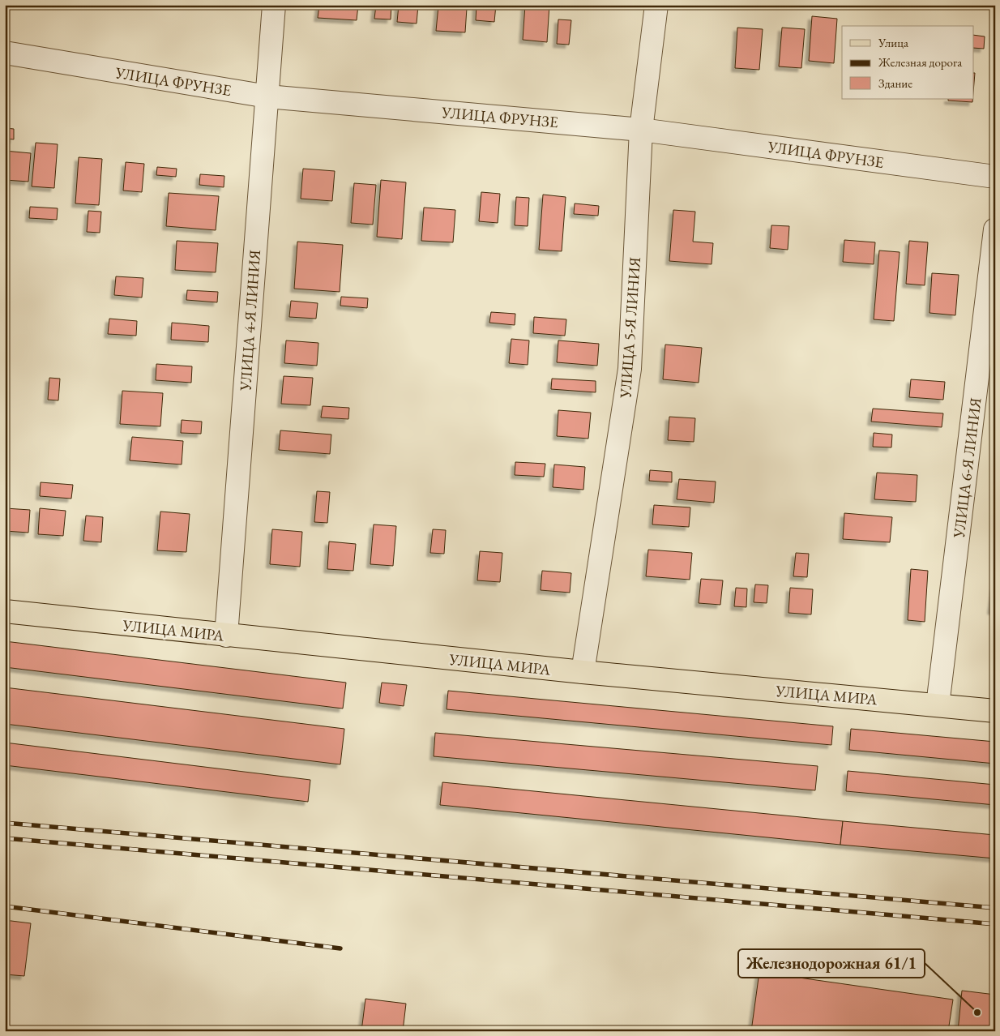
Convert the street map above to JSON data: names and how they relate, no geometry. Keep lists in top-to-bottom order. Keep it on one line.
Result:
{"streets":{"main road":["УЛИЦА МИРА"],"street":["УЛИЦА ФРУНЗЕ","УЛИЦА 4-Я ЛИНИЯ","УЛИЦА 5-Я ЛИНИЯ","УЛИЦА 6-Я ЛИНИЯ"]},"crossings":[["УЛИЦА ФРУНЗЕ","УЛИЦА 4-Я ЛИНИЯ"],["УЛИЦА ФРУНЗЕ","УЛИЦА 5-Я ЛИНИЯ"],["УЛИЦА 4-Я ЛИНИЯ","УЛИЦА МИРА"],["УЛИЦА 5-Я ЛИНИЯ","УЛИЦА МИРА"],["УЛИЦА 6-Я ЛИНИЯ","УЛИЦА МИРА"]],"places":["Железнодорожная 61/1"],"legend":["Улица","Железная дорога","Здание"]}
